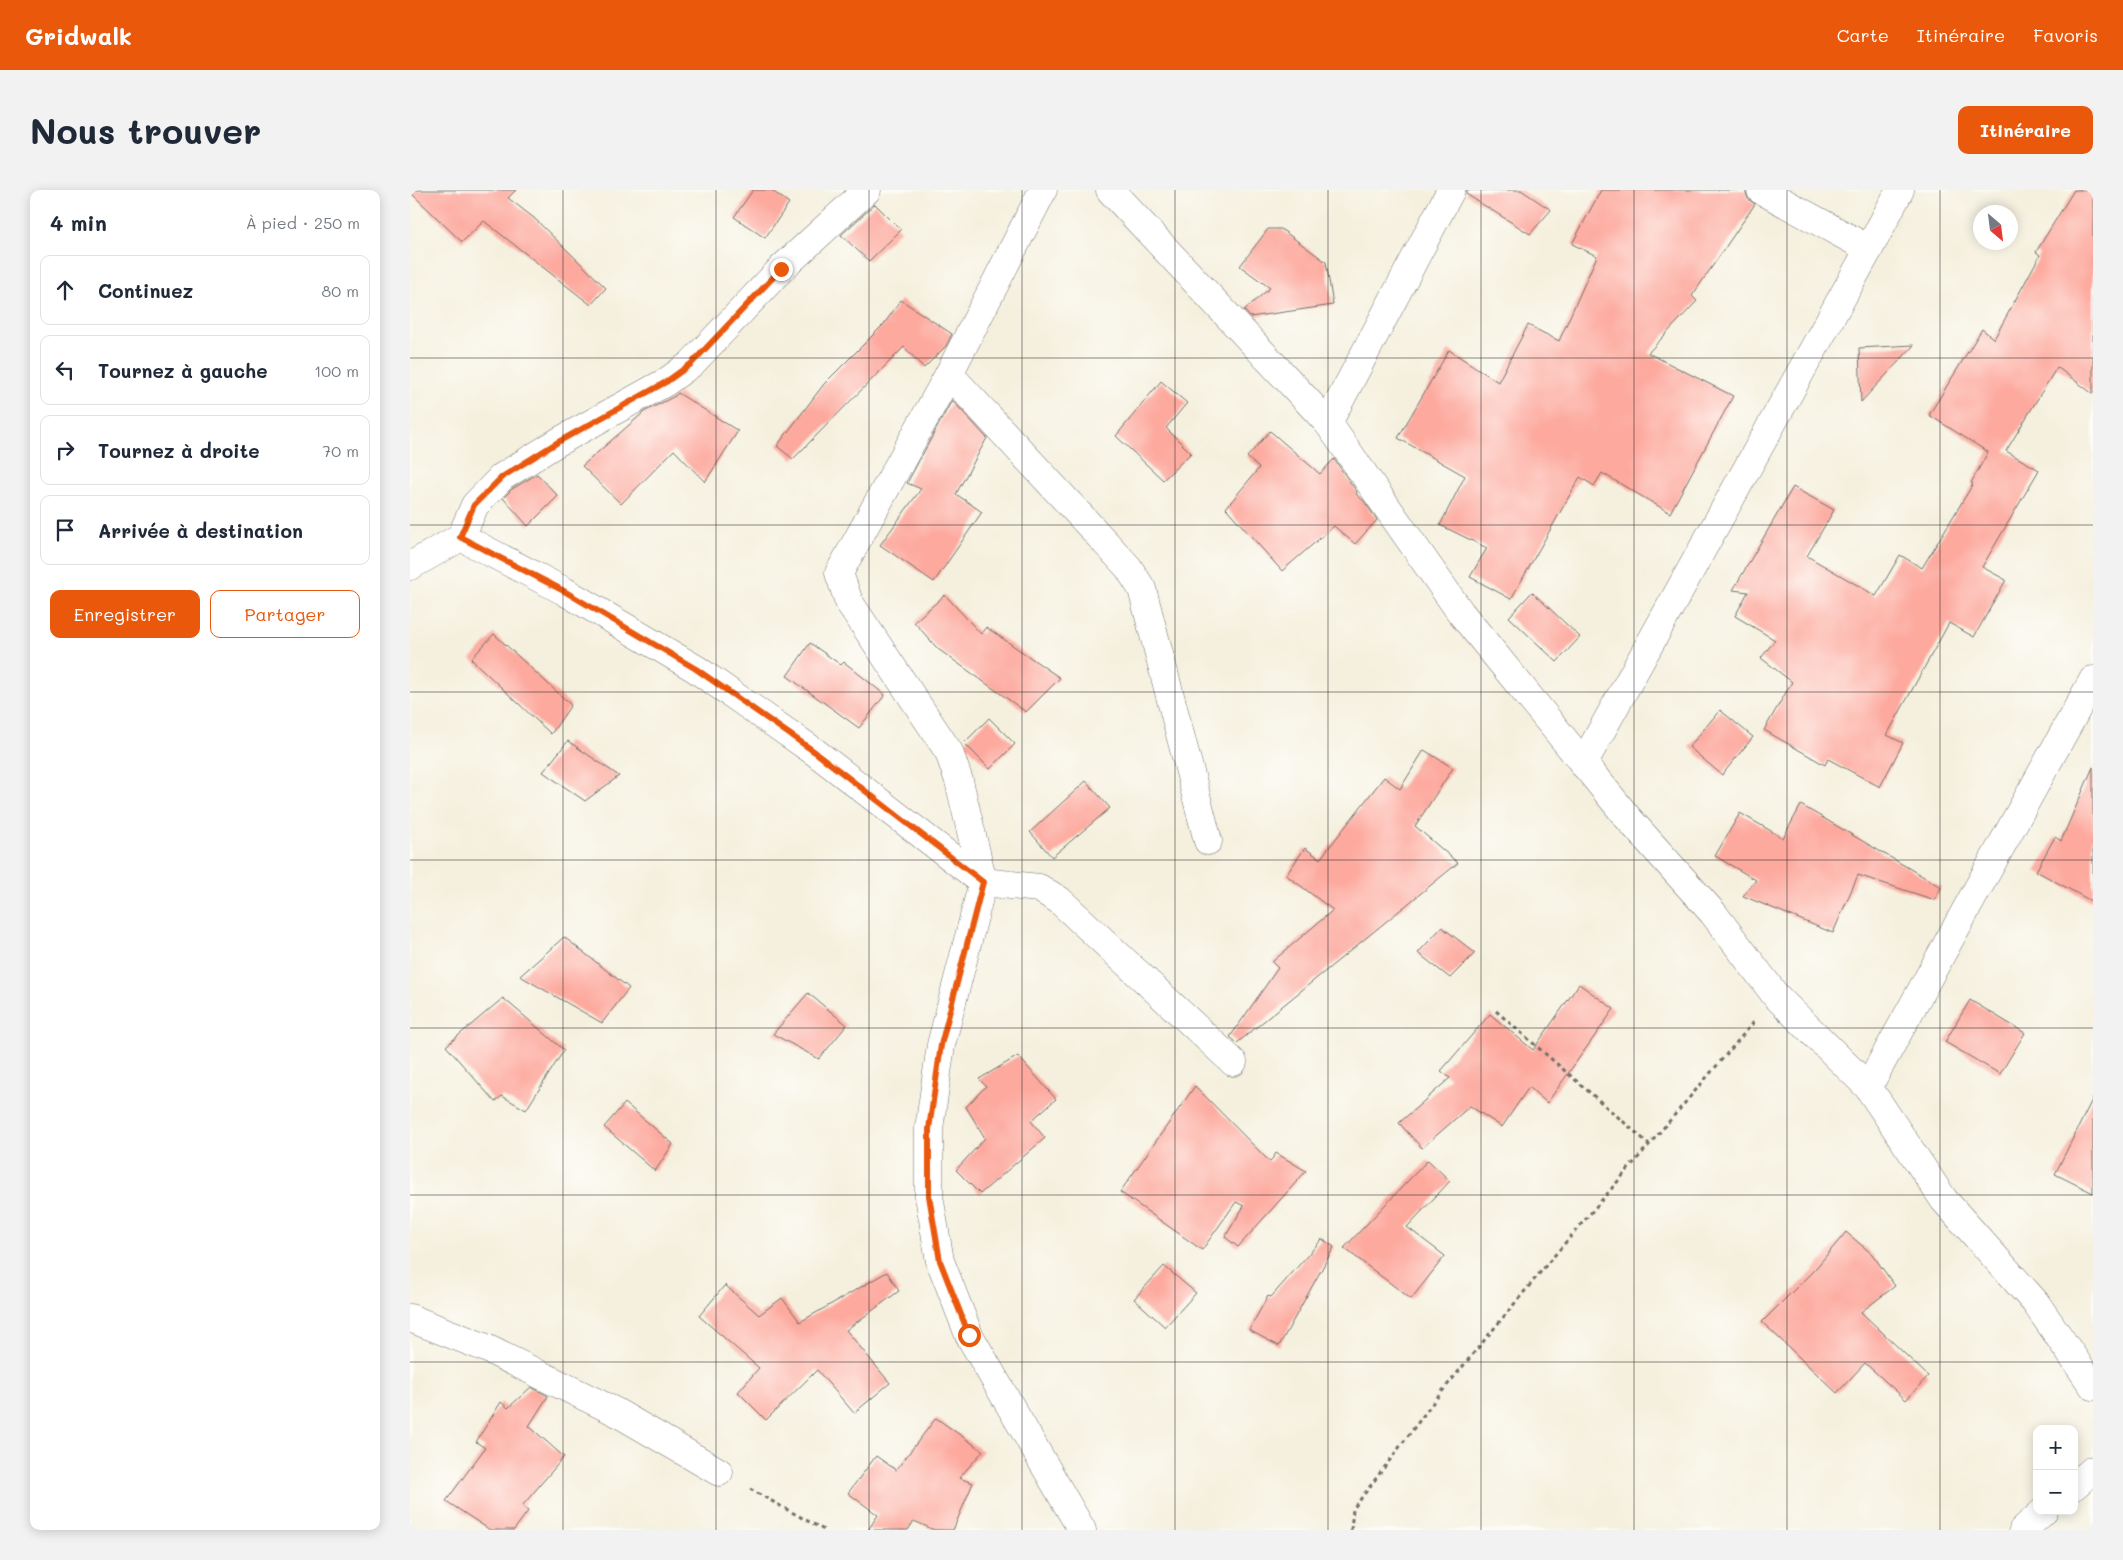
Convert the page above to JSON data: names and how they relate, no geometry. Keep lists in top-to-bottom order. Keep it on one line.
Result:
{"north":"bottom right","page":{"header":"Gridwalk","nav":["Carte","Itinéraire","Favoris"],"buttons":["Itinéraire",["Enregistrer","Partager"]],"title":"Nous trouver","heading":["4 min","À pied · 250 m"],"list":[["Continuez","80 m"],["Tournez à gauche","100 m"],["Tournez à droite","70 m"],"Arrivée à destination"],"map_buttons":["+","−"]}}
